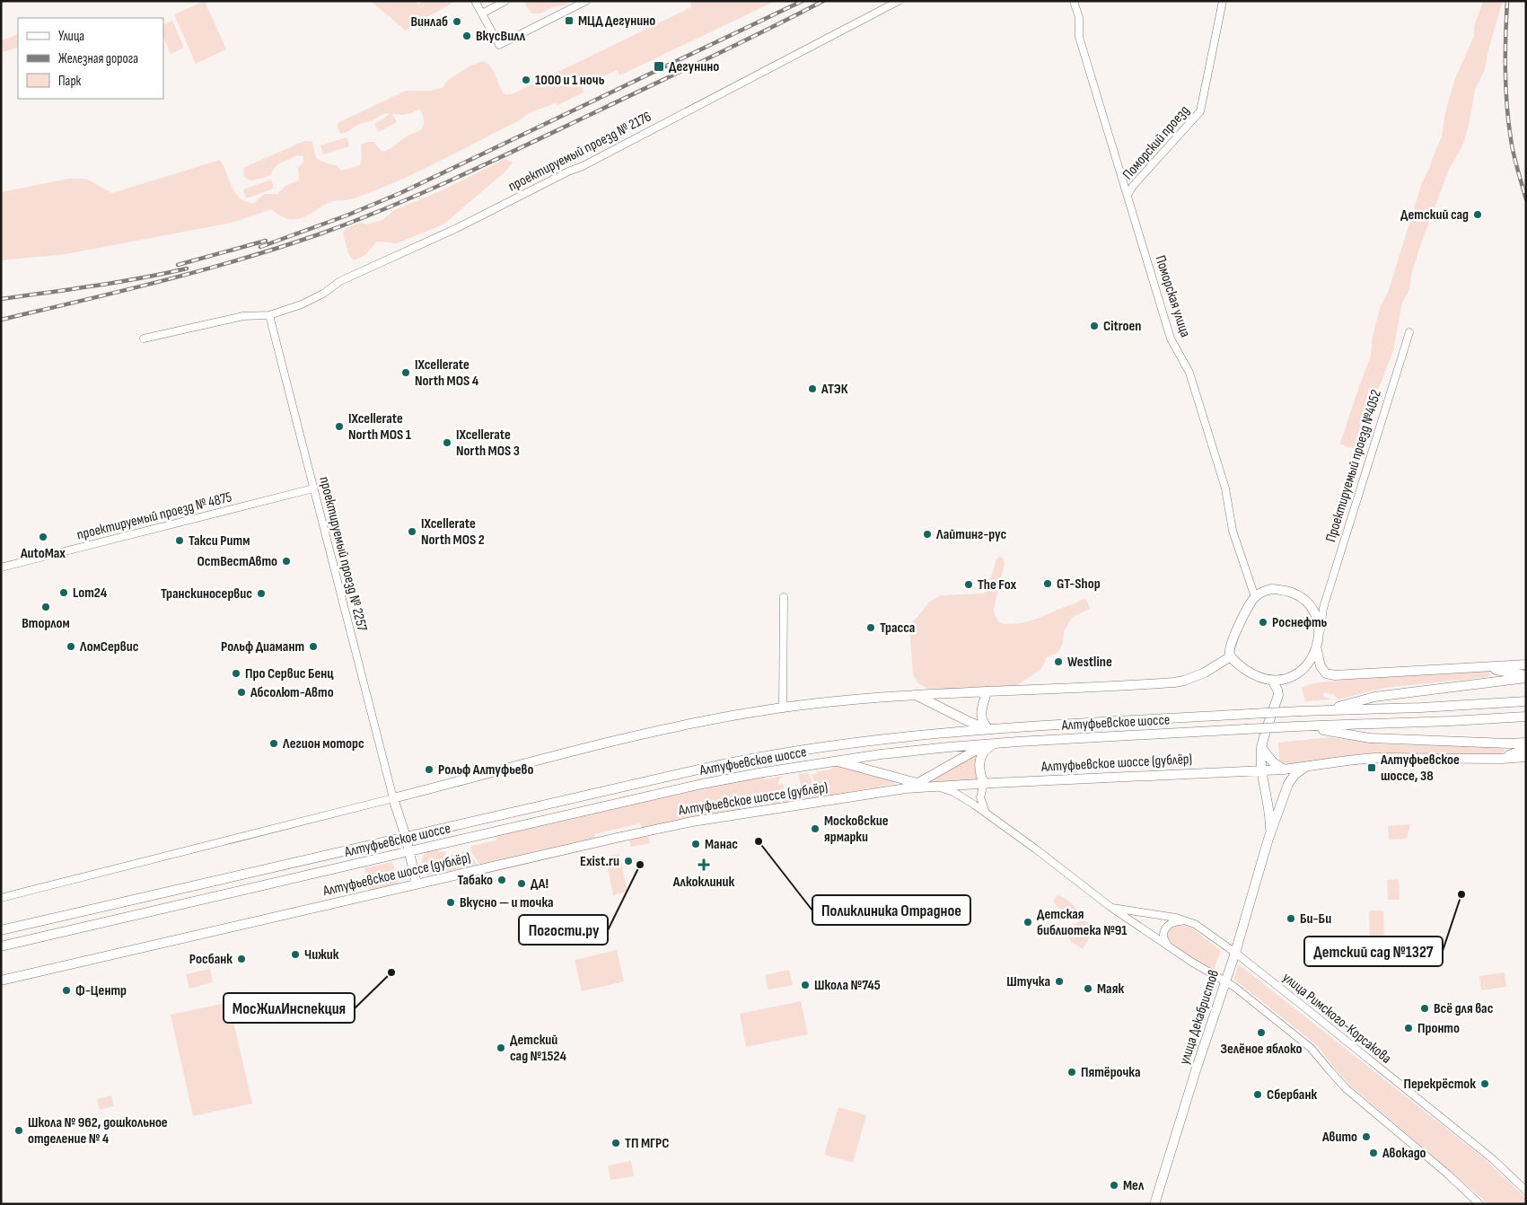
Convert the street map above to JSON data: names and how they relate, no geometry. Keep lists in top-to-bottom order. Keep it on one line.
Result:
{"streets":{"main road":["Алтуфьевское шоссе","Алтуфьевское шоссе (дублёр)","улица Декабристов"],"street":["Поморский проезд","проектируемый проезд № 2176","Поморская улица","Проектируемый проезд №4052","проектируемый проезд № 4875","проектируемый проезд № 2257","улица Римского-Корсакова"]},"crossings":[["Поморский проезд","Поморская улица"],["проектируемый проезд № 2176","проектируемый проезд № 2257"],["Поморская улица","Проектируемый проезд №4052"],["проектируемый проезд № 4875","проектируемый проезд № 2257"],["Алтуфьевское шоссе (дублёр)","улица Декабристов"],["улица Декабристов","улица Римского-Корсакова"]],"places":{"transit":["МЦД Дегунино","Дегунино","Алтуфьевское шоссе, 38"],"other":["Винлаб","ВкусВилл","1000 и 1 ночь","Детский сад","Citroen","IXcellerate North MOS 4","АТЭК","IXcellerate North MOS 1","IXcellerate North MOS 3","IXcellerate North MOS 2","Лайтинг-рус","AutoMax","Такси Ритм","ОстВестАвто","GT-Shop","The Fox","Lom24","Транскиносервис","Вторлом","Роснефть","Трасса","ЛомСервис","Рольф Диамант","Westline","Про Сервис Бенц","Абсолют-Авто","Легион моторс","Рольф Алтуфьево","Московские ярмарки","Поликлиника Отрадное","Манас","Exist.ru","Погости.ру","Табако","ДА!","Детский сад №1327","Вкусно — и точка","Би-Би","Детская библиотека №91","Чижик","Росбанк","МосЖилИнспекция","Штучка","Школа №745","Маяк","Ф-Центр","Всё для вас","Пронто","Зелёное яблоко","Детский сад №1524","Пятёрочка","Перекрёсток","Сбербанк","Школа № 962, дошкольное отделение № 4","Авито","ТП МГРС","Авокадо","Мел"],"health":["Алкоклиник"]},"legend":["Улица","Железная дорога","Парк"]}
